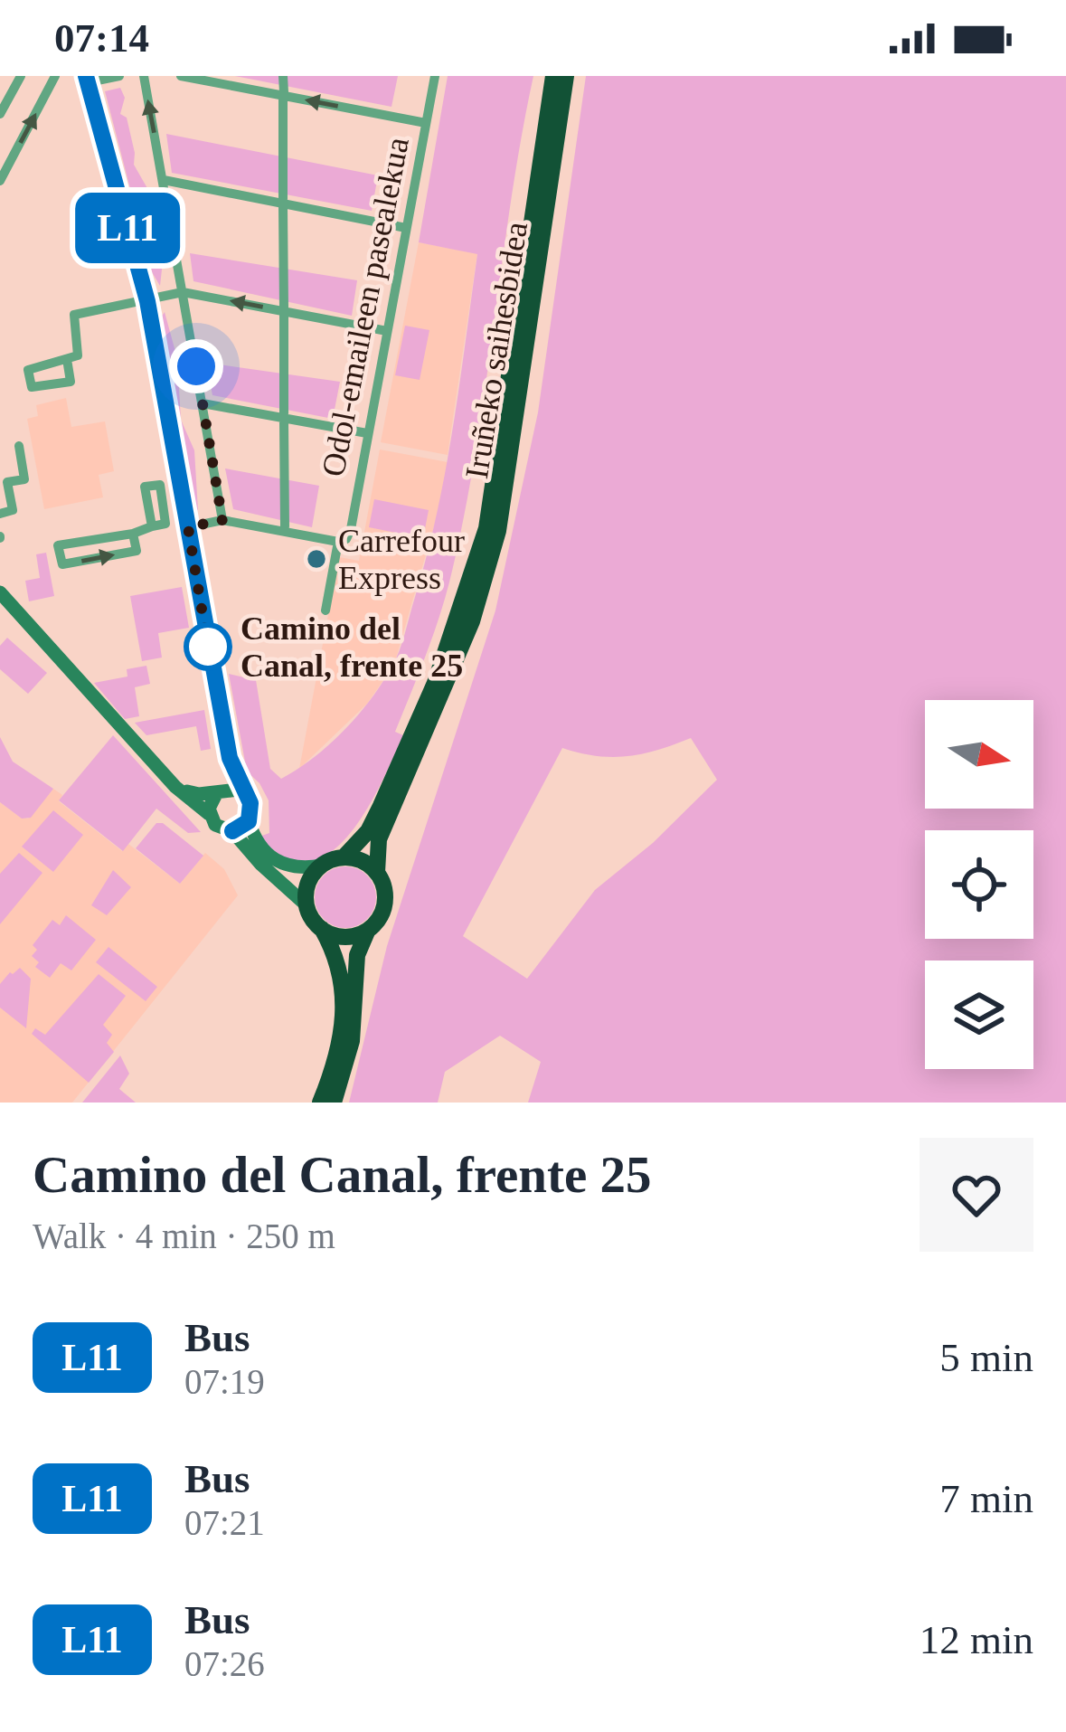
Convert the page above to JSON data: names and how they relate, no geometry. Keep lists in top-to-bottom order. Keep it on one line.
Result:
{"streets":{"highway":["Iruñeko saihesbidea"],"street":["Odol-emaileen pasealekua"]},"places":["Carrefour Express","Camino del Canal, frente 25"],"lines":["bus line L11"],"north":"right","page":{"status":"07:14","on_map":"L11","heading":["Camino del Canal, frente 25","Walk · 4 min · 250 m"],"list":[{"mark":"L11","name":"Bus","note":"07:19","value":"5 min"},{"mark":"L11","name":"Bus","note":"07:21","value":"7 min"},{"mark":"L11","name":"Bus","note":"07:26","value":"12 min"}]}}
